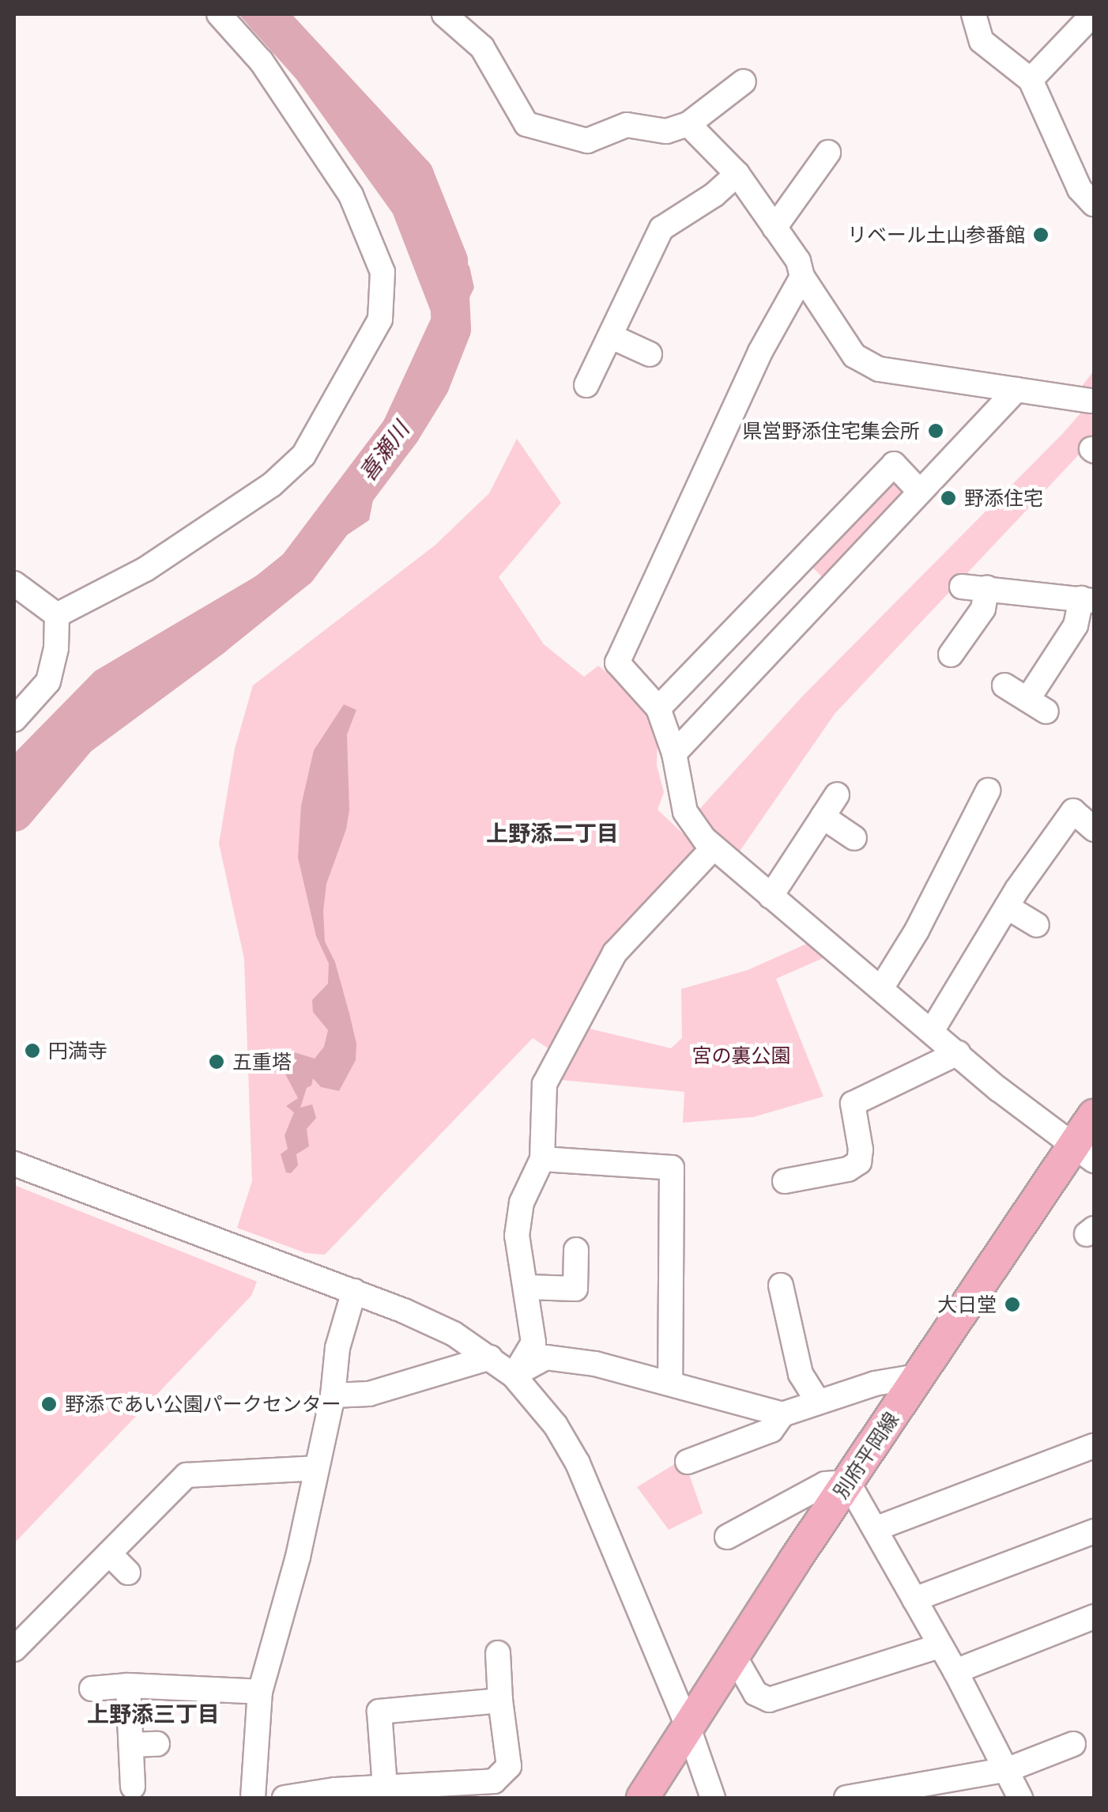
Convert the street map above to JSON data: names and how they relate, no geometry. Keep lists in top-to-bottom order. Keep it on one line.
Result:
{"streets":{"main road":["別府平岡線"]},"districts":["上野添二丁目","上野添三丁目"],"water":["喜瀬川"],"parks":["宮の裏公園"],"places":["リベール土山参番館","県営野添住宅集会所","野添住宅","円満寺","五重塔","大日堂","野添であい公園パークセンター"]}
